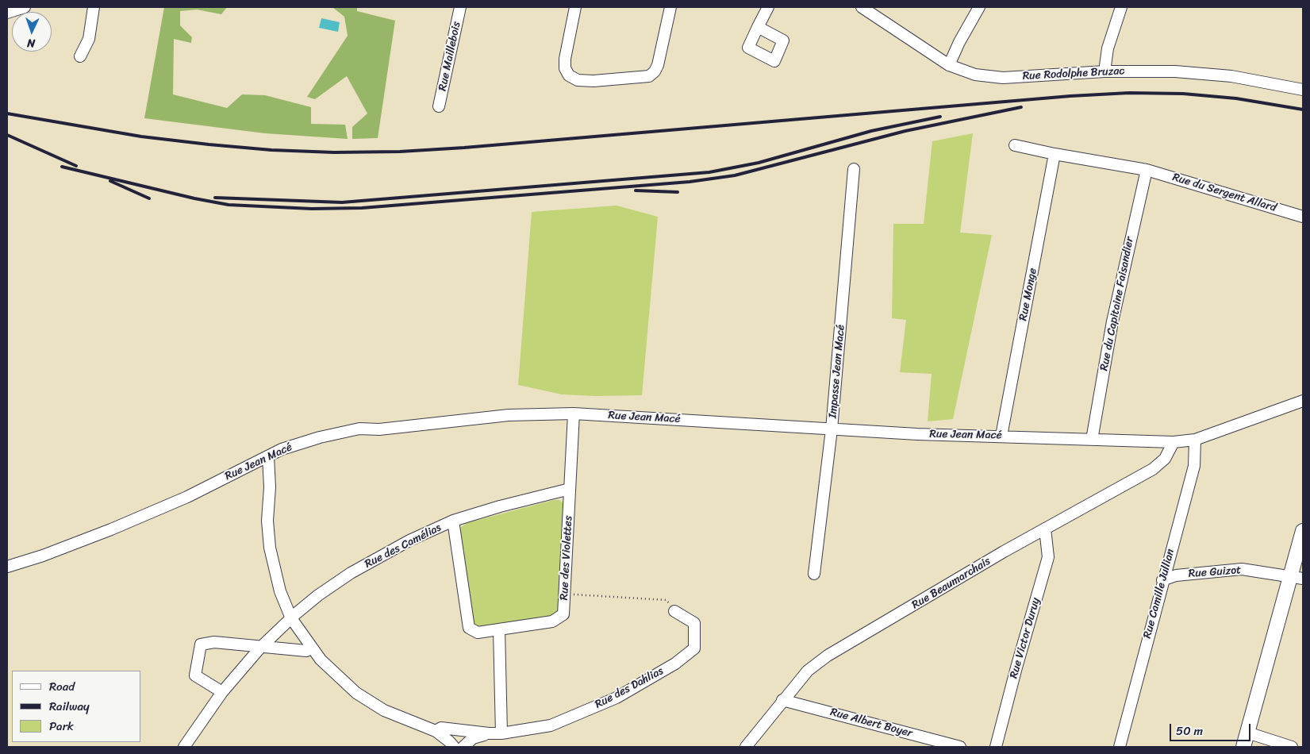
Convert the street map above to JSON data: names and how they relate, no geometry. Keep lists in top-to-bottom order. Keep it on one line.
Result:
{"streets":{"street":["Rue Maillebois","Rue Rodolphe Bruzac","Rue du Sergent Allard","Rue Monge","Rue du Capitaine Faisandier","Impasse Jean Macé","Rue Jean Macé","Rue des Camélias","Rue des Violettes","Rue Guizot","Rue Beaumarchais","Rue Camille Jullian","Rue Victor Duruy","Rue des Dahlias","Rue Albert Boyer"]},"crossings":[["Rue du Sergent Allard","Rue Monge"],["Rue du Sergent Allard","Rue du Capitaine Faisandier"],["Rue Monge","Rue Jean Macé"],["Rue du Capitaine Faisandier","Rue Jean Macé"],["Impasse Jean Macé","Rue Jean Macé"],["Rue Jean Macé","Rue des Violettes"],["Rue Jean Macé","Rue Beaumarchais"],["Rue Jean Macé","Rue Camille Jullian"],["Rue Jean Macé","Rue des Dahlias"],["Rue des Camélias","Rue des Violettes"],["Rue des Camélias","Rue des Dahlias"],["Rue Guizot","Rue Camille Jullian"],["Rue Beaumarchais","Rue Victor Duruy"],["Rue Beaumarchais","Rue Albert Boyer"]],"legend":["Road","Railway","Park"],"scale_bar":"50 m","north":"bottom"}
